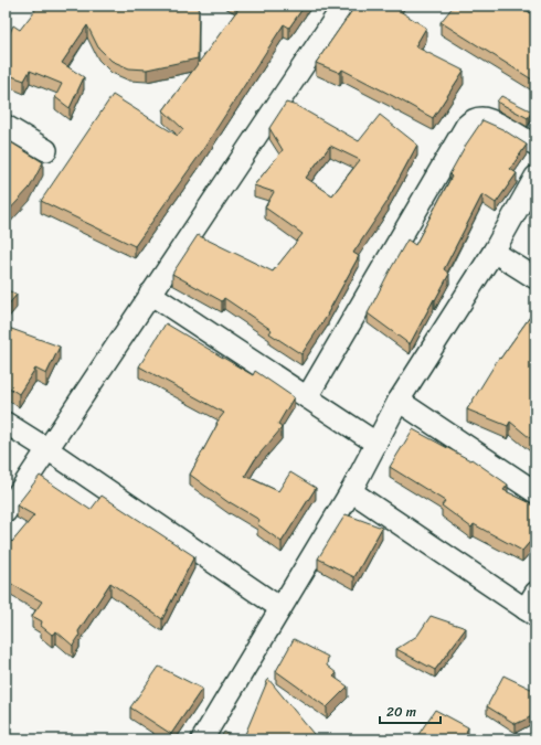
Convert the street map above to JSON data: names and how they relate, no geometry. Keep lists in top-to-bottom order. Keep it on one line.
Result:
{"scale_bar":"20 m"}
